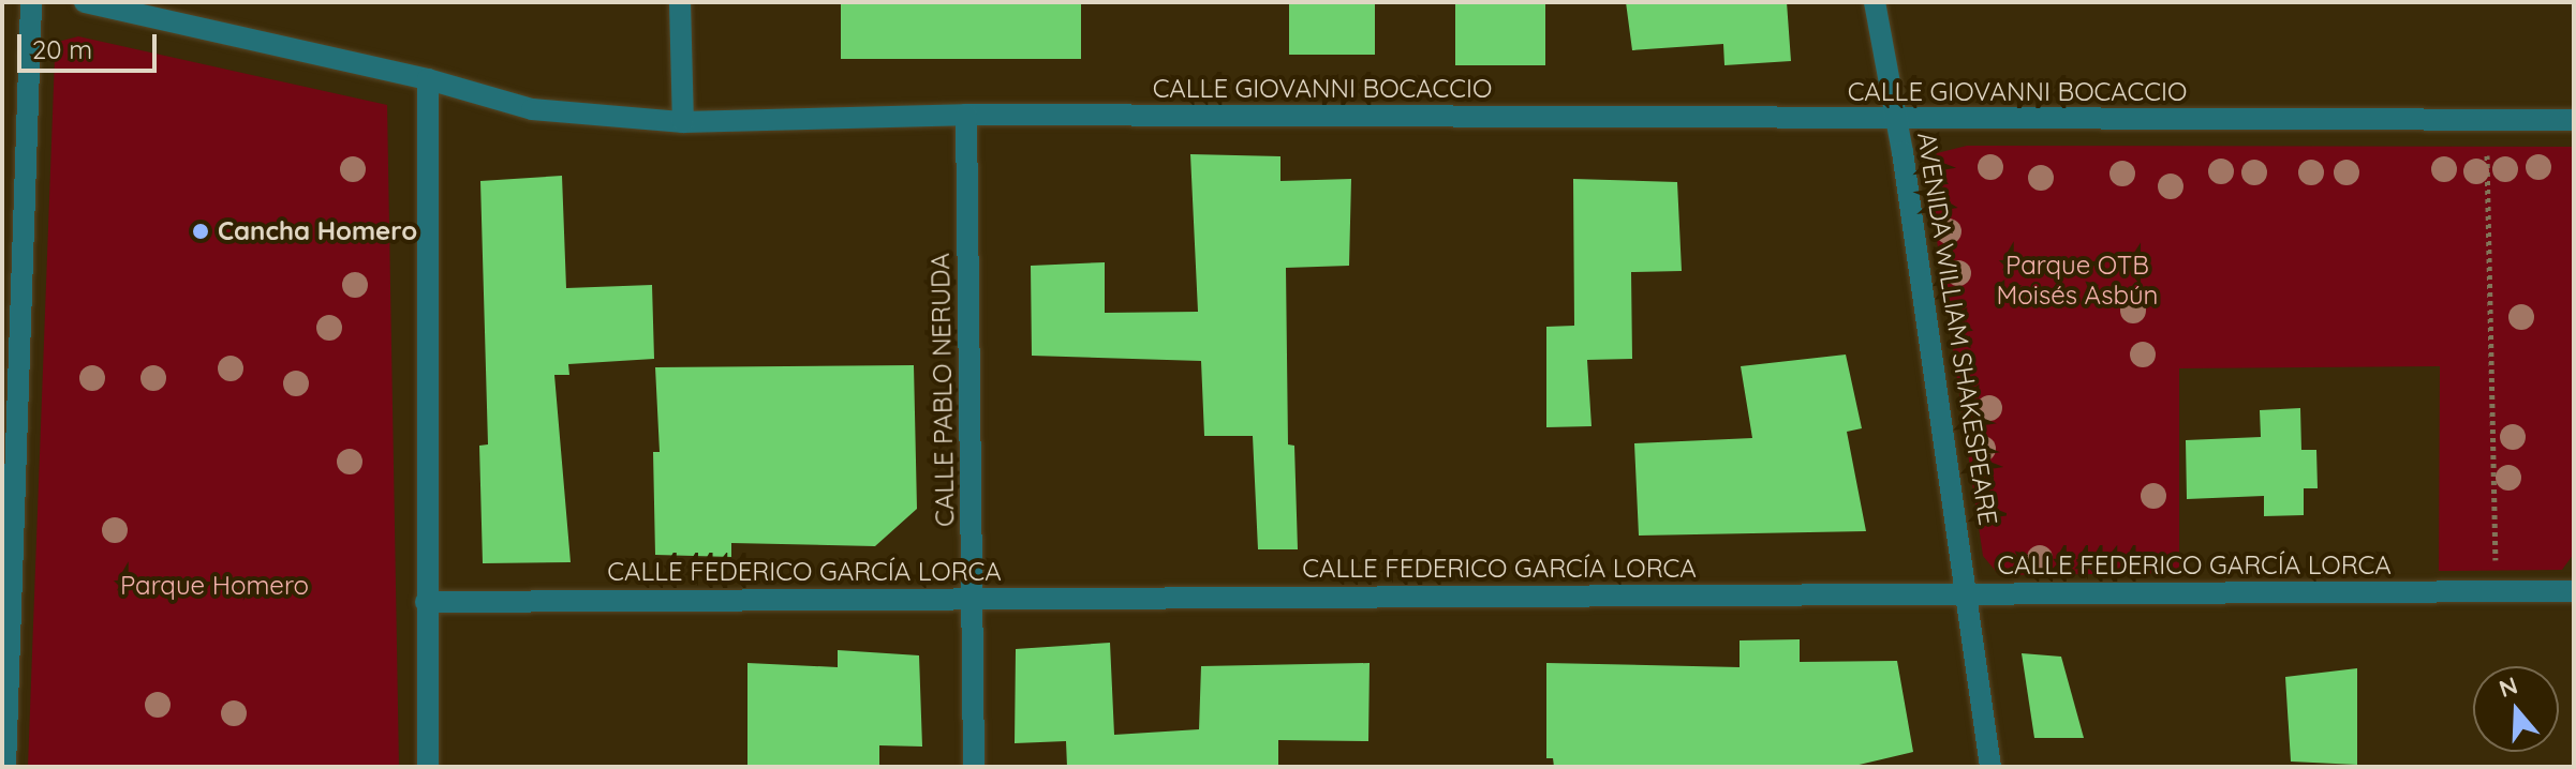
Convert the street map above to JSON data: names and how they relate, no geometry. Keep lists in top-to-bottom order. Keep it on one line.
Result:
{"streets":{"street":["CALLE GIOVANNI BOCACCIO","AVENIDA WILLIAM SHAKESPEARE","CALLE PABLO NERUDA","CALLE FEDERICO GARCÍA LORCA"]},"crossings":[["CALLE GIOVANNI BOCACCIO","AVENIDA WILLIAM SHAKESPEARE"],["CALLE GIOVANNI BOCACCIO","CALLE PABLO NERUDA"],["AVENIDA WILLIAM SHAKESPEARE","CALLE FEDERICO GARCÍA LORCA"],["CALLE PABLO NERUDA","CALLE FEDERICO GARCÍA LORCA"]],"parks":["Parque OTB Moisés Asbún","Parque Homero"],"places":["Cancha Homero"],"scale_bar":"20 m","north":"top"}
